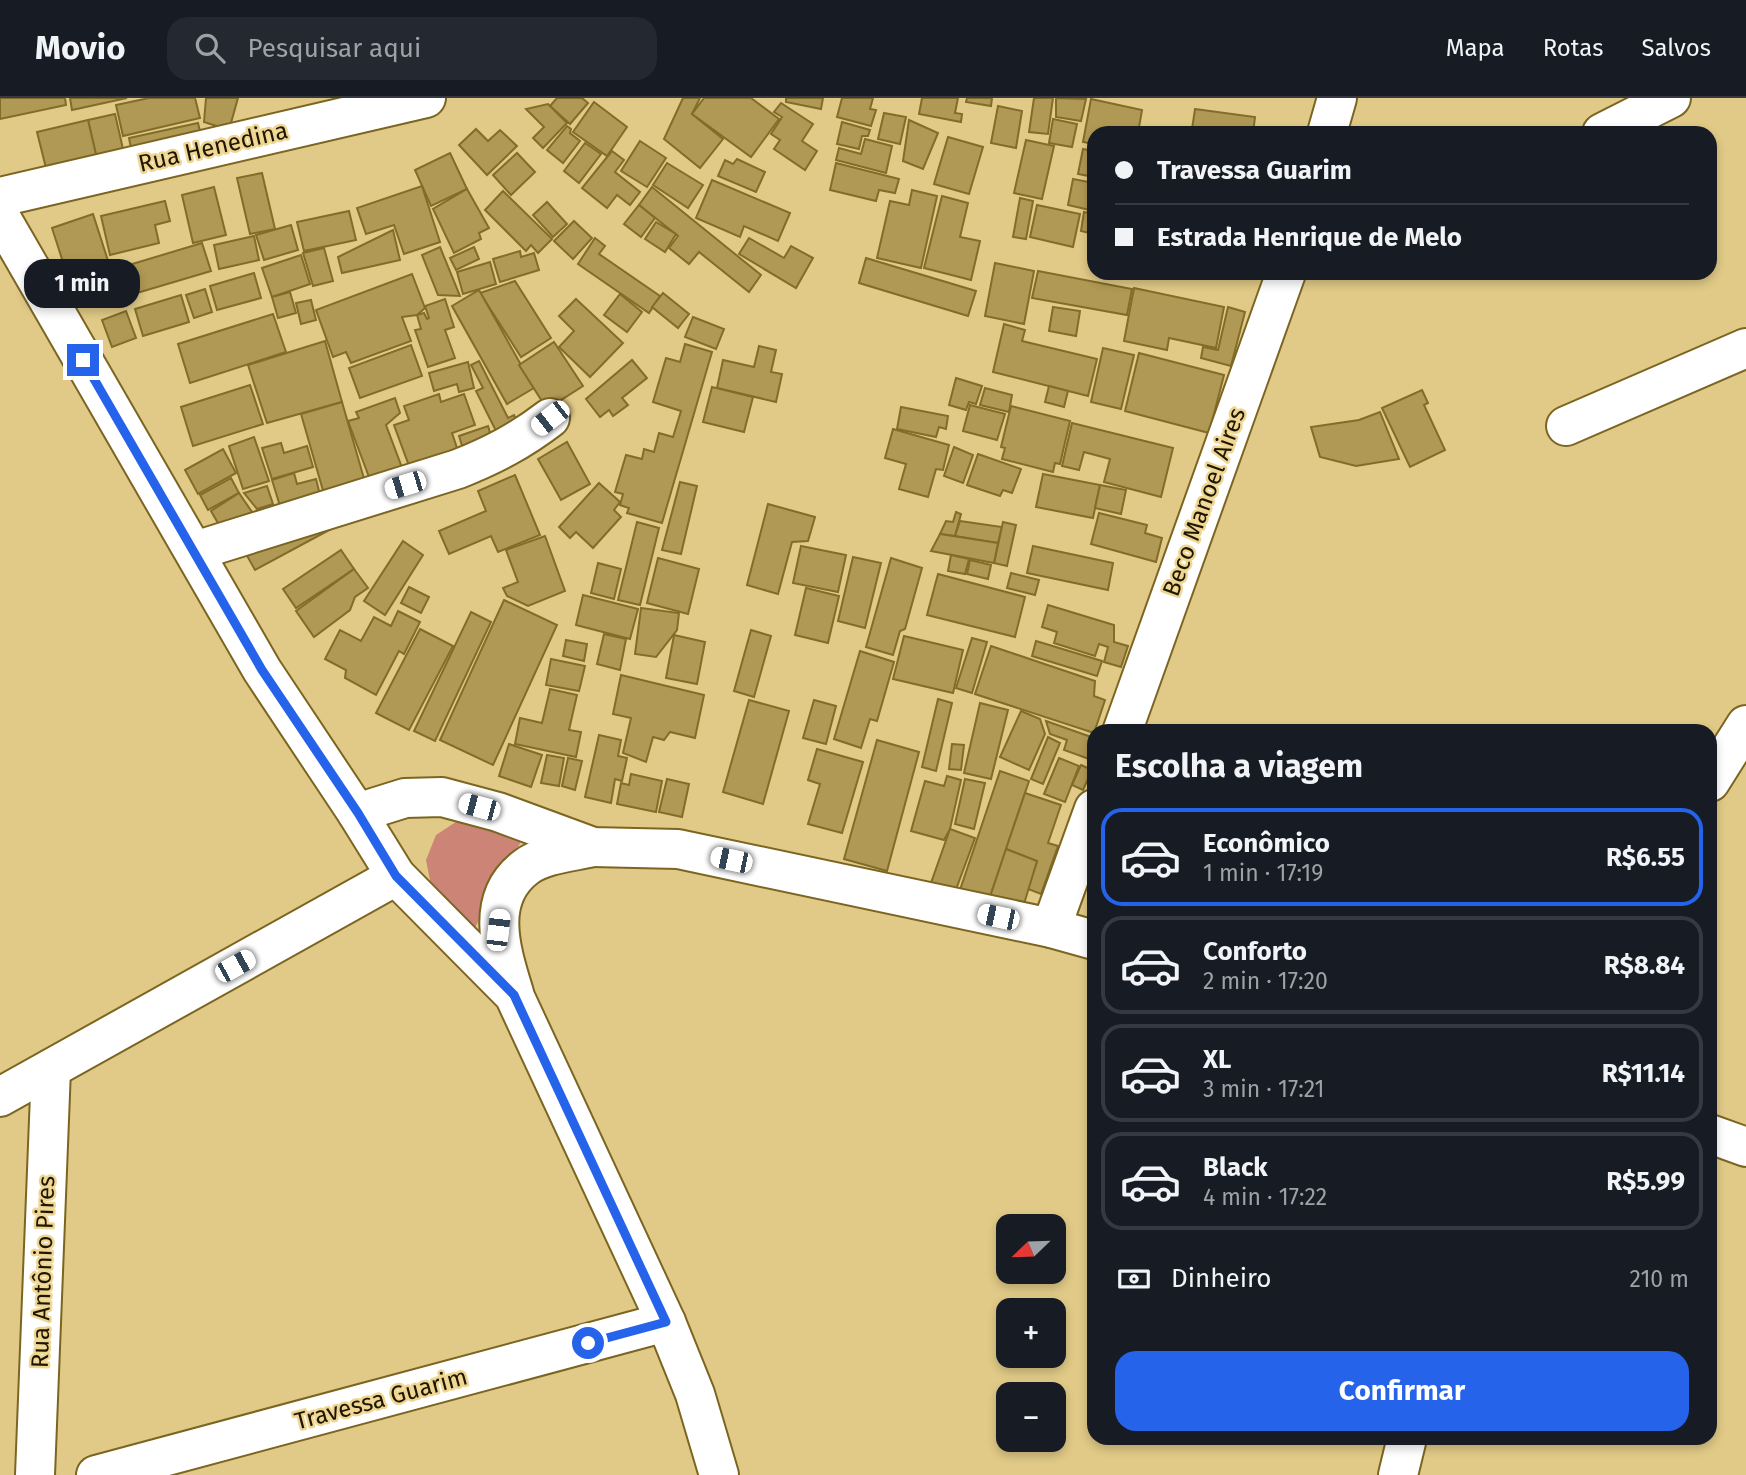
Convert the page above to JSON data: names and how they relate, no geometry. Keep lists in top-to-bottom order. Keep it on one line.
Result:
{"streets":{"street":["Rua Henedina","Beco Manoel Aires","Rua Antônio Pires","Travessa Guarim"]},"north":"bottom left","page":{"header":"Movio","search":"Pesquisar aqui","nav":["Mapa","Rotas","Salvos"],"banner":["Travessa Guarim","Estrada Henrique de Melo"],"bubble":"1 min","heading":"Escolha a viagem","list":[{"name":"Econômico","note":"1 min · 17:19","value":"R$6.55"},{"name":"Conforto","note":"2 min · 17:20","value":"R$8.84"},{"name":"XL","note":"3 min · 17:21","value":"R$11.14"},{"name":"Black","note":"4 min · 17:22","value":"R$5.99"}],"map_buttons":["+","−"],"pay":["Dinheiro","210 m"],"buttons":"Confirmar"}}
